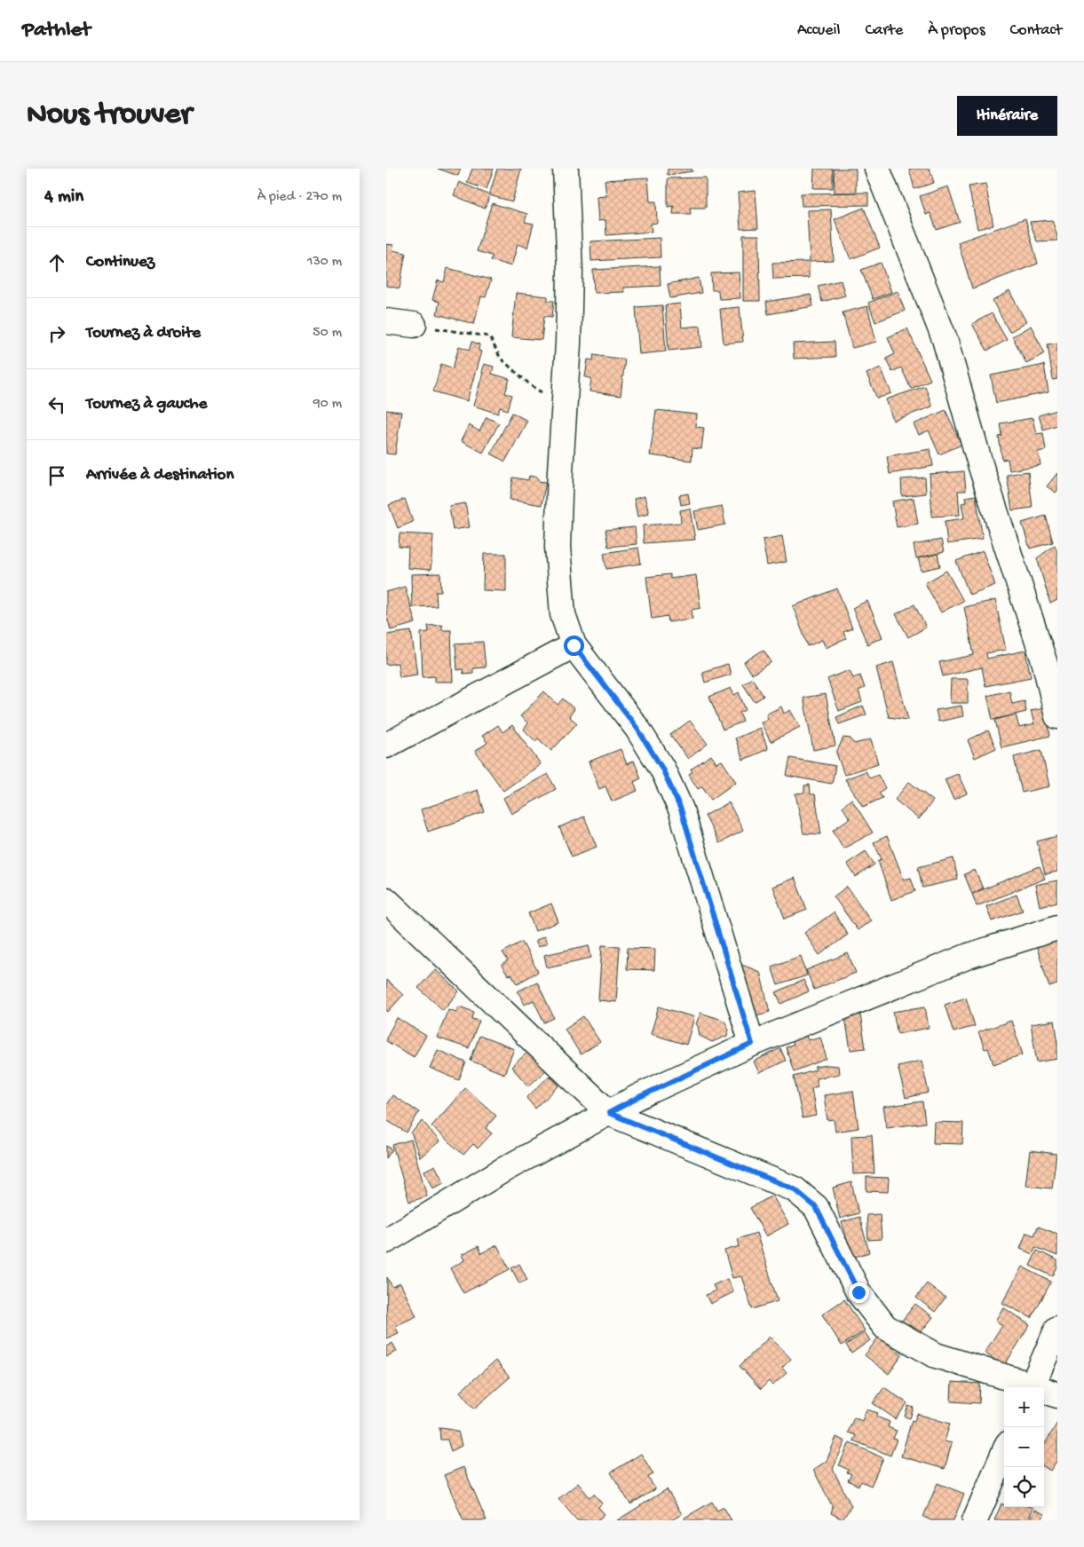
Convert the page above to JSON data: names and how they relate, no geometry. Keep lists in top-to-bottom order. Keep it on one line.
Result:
{"page":{"header":"Pathlet","nav":["Accueil","Carte","À propos","Contact"],"buttons":"Itinéraire","title":"Nous trouver","heading":["4 min","À pied · 270 m"],"list":[["Continuez","130 m"],["Tournez à droite","50 m"],["Tournez à gauche","90 m"],"Arrivée à destination"],"map_buttons":["+","−"]}}
